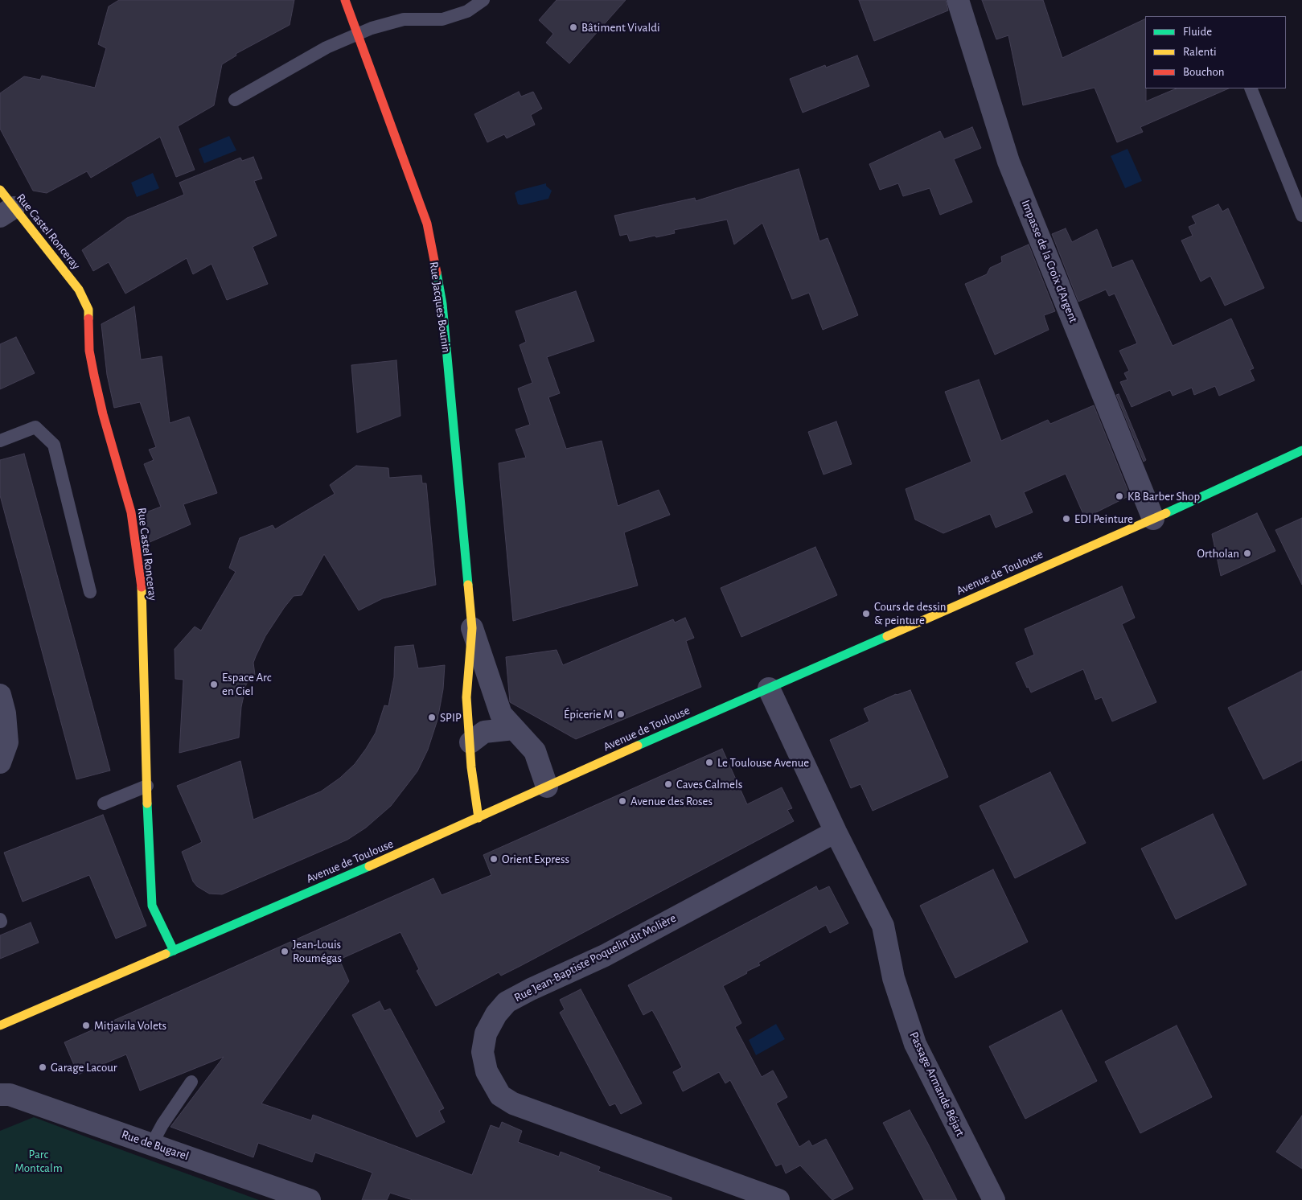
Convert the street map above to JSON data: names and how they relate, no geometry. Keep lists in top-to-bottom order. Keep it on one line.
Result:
{"streets":{"street":["Rue Castel Ronceray","Impasse de la Croix d'Argent","Rue Jacques Bounin","Avenue de Toulouse","Rue Jean-Baptiste Poquelin dit Molière","Passage Armande Béjart","Rue de Bugarel"]},"crossings":[["Rue Castel Ronceray","Avenue de Toulouse"],["Impasse de la Croix d'Argent","Avenue de Toulouse"],["Rue Jacques Bounin","Avenue de Toulouse"],["Rue Jean-Baptiste Poquelin dit Molière","Passage Armande Béjart"]],"parks":["Parc Montcalm"],"places":["Bâtiment Vivaldi","KB Barber Shop","EDI Peinture","Ortholan","Cours de dessin & peinture","Espace Arc en Ciel","Épicerie M","SPIP","Le Toulouse Avenue","Caves Calmels","Avenue des Roses","Orient Express","Jean-Louis Roumégas","Mitjavila Volets","Garage Lacour"],"legend":["Fluide","Ralenti","Bouchon"]}
